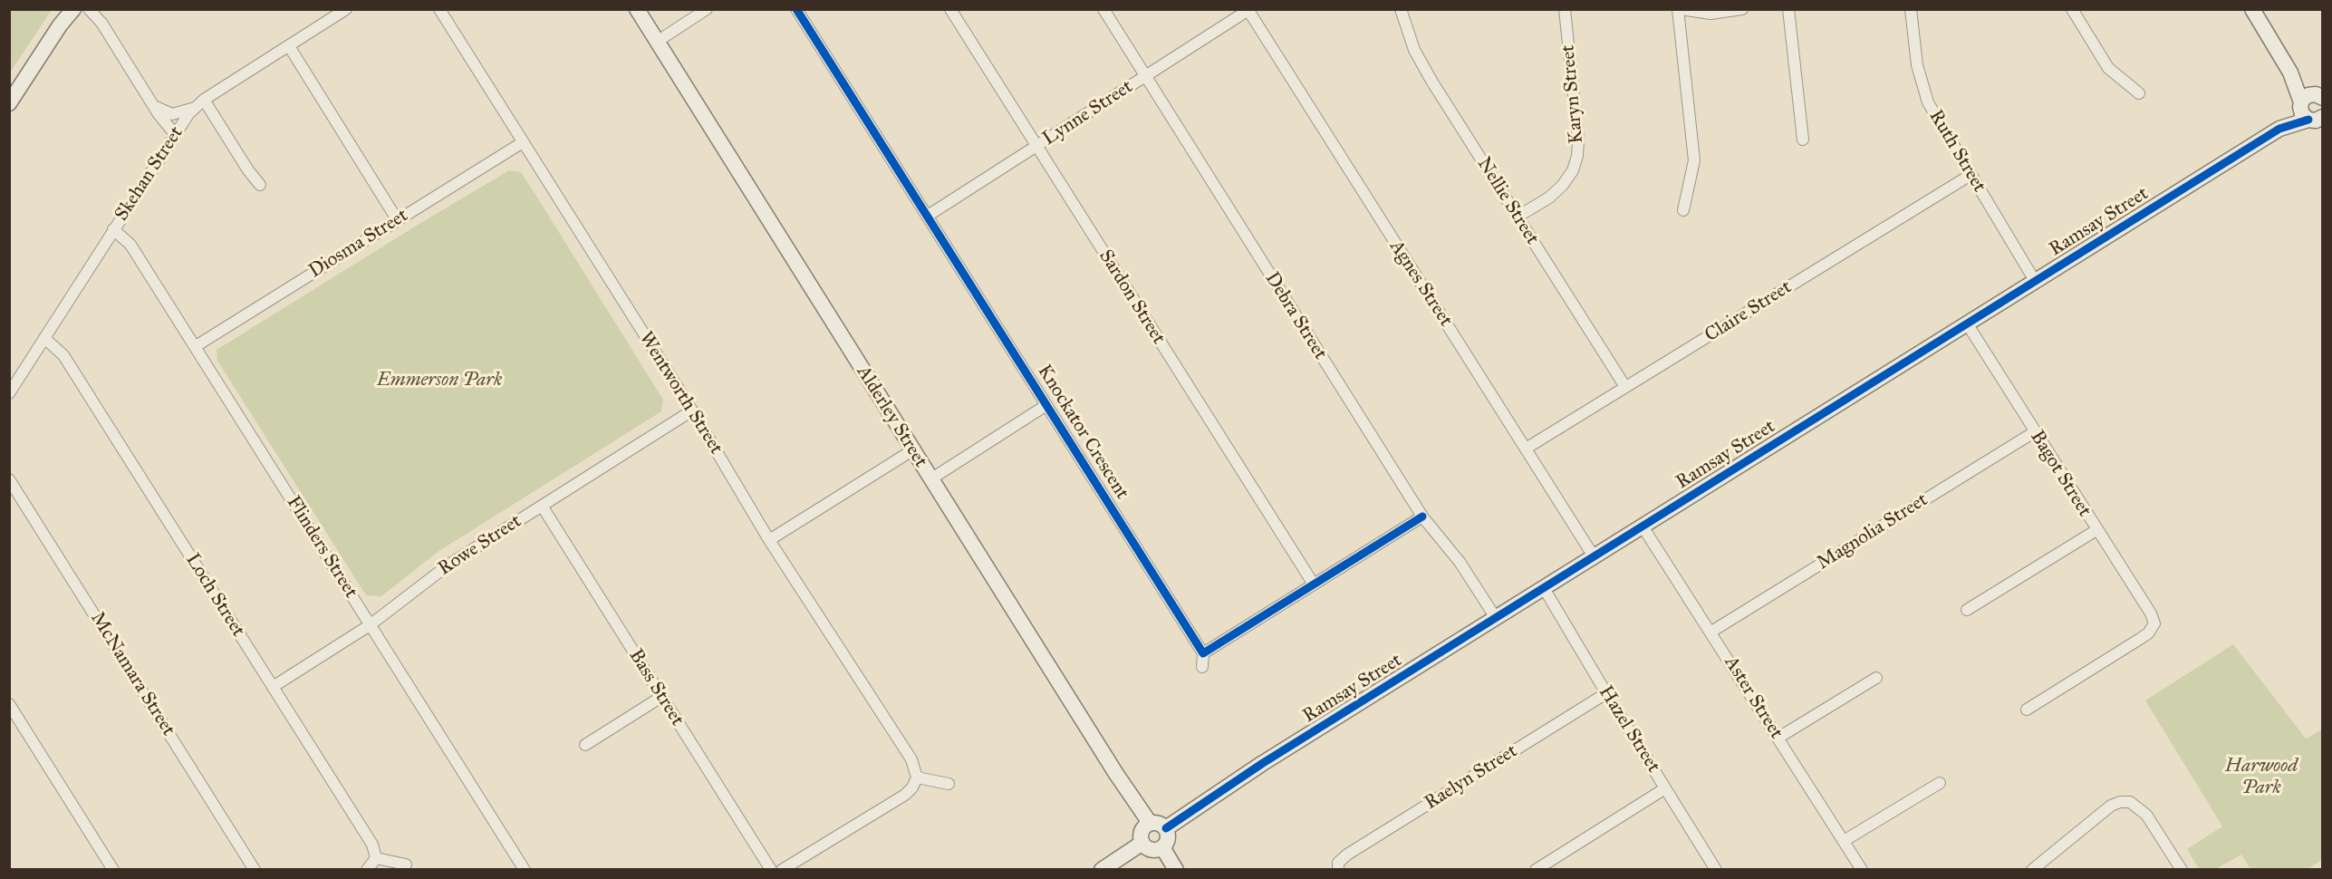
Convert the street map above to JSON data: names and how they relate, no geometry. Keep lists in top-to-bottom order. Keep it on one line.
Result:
{"streets":{"street":["Karyn Street","Lynne Street","Ruth Street","Skehan Street","Nellie Street","Ramsay Street","Diosma Street","Agnes Street","Sardon Street","Claire Street","Debra Street","Wentworth Street","Alderley Street","Knockator Crescent","Bagot Street","Magnolia Street","Rowe Street","Flinders Street","Loch Street","McNamara Street","Bass Street","Aster Street","Hazel Street","Raelyn Street"]},"crossings":[["Karyn Street","Nellie Street"],["Lynne Street","Agnes Street"],["Lynne Street","Sardon Street"],["Lynne Street","Debra Street"],["Lynne Street","Knockator Crescent"],["Ruth Street","Ramsay Street"],["Ruth Street","Claire Street"],["Skehan Street","Flinders Street"],["Skehan Street","Loch Street"],["Nellie Street","Claire Street"],["Ramsay Street","Agnes Street"],["Ramsay Street","Debra Street"],["Ramsay Street","Alderley Street"],["Ramsay Street","Bagot Street"],["Ramsay Street","Aster Street"],["Ramsay Street","Hazel Street"],["Diosma Street","Wentworth Street"],["Diosma Street","Flinders Street"],["Agnes Street","Claire Street"],["Wentworth Street","Rowe Street"],["Alderley Street","Knockator Crescent"],["Bagot Street","Magnolia Street"],["Magnolia Street","Aster Street"],["Rowe Street","Flinders Street"],["Rowe Street","Loch Street"],["Rowe Street","Bass Street"],["Hazel Street","Raelyn Street"]],"parks":["Emmerson Park","Harwood Park"]}
